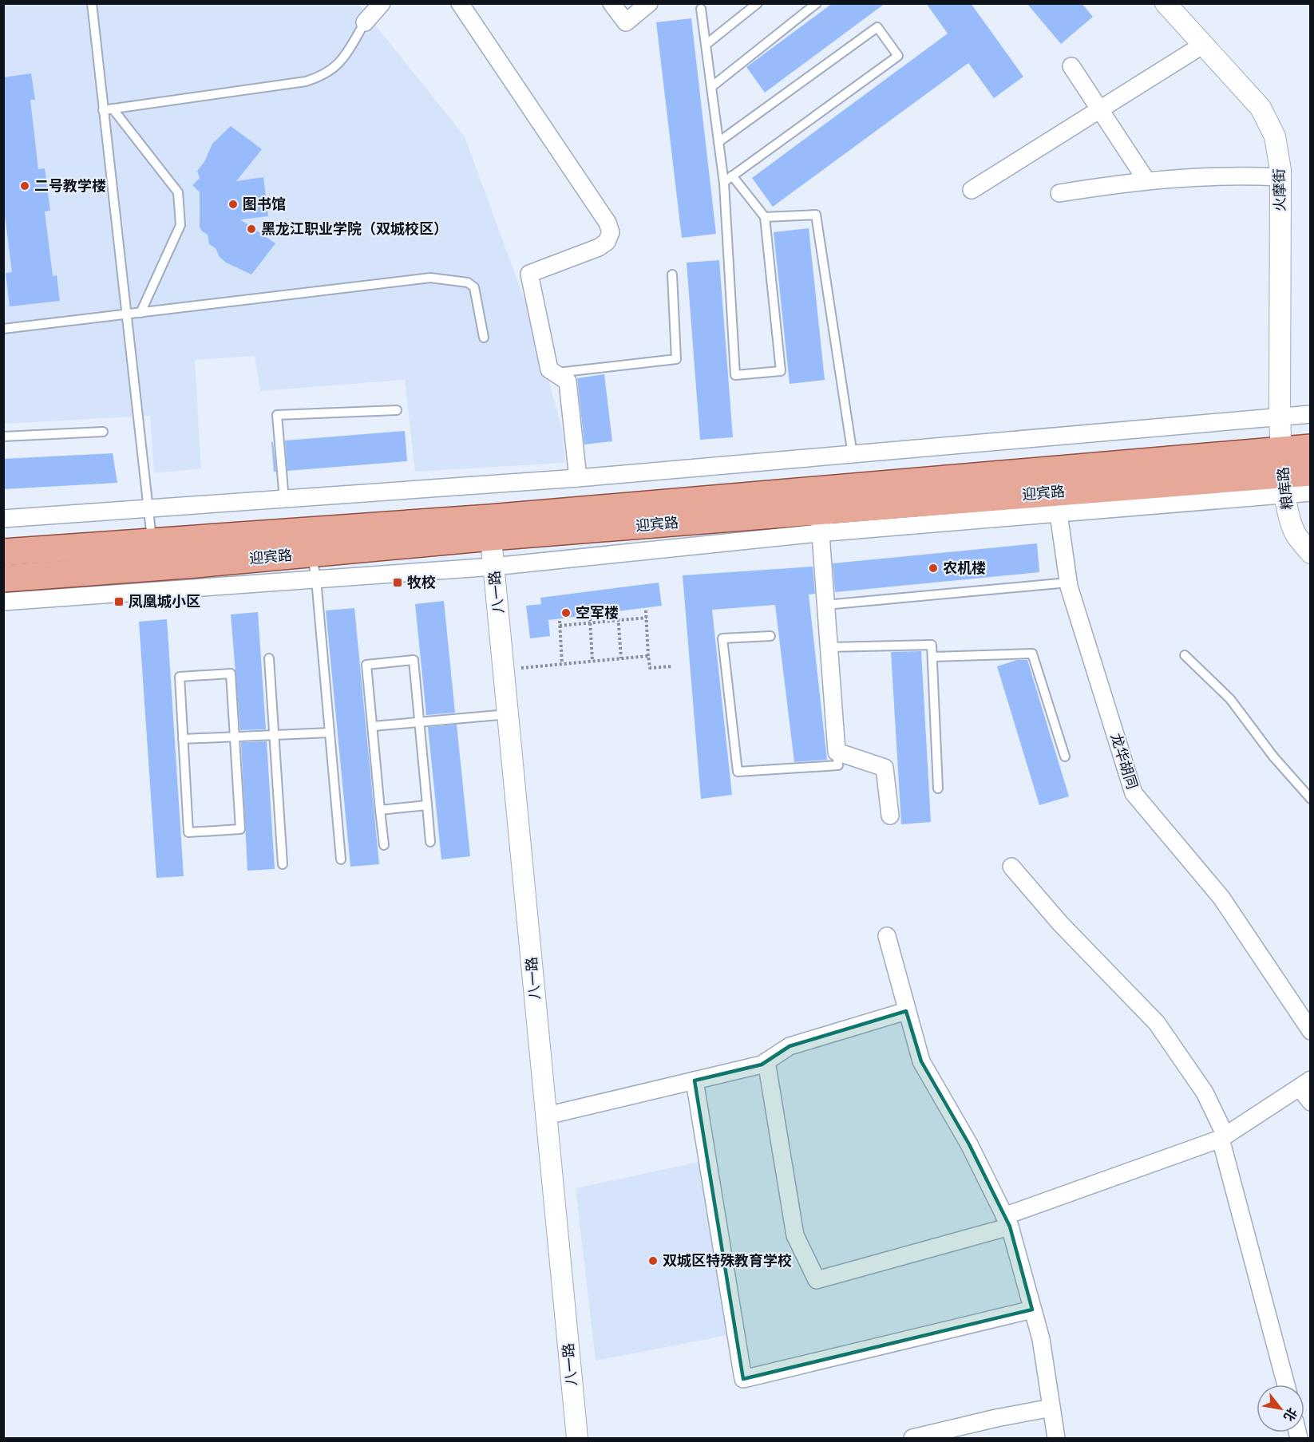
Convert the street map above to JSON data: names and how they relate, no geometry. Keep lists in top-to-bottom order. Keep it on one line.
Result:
{"streets":{"main road":["迎宾路"],"street":["火摩街","粮库路","八一路","龙华胡同"]},"crossings":[["火摩街","粮库路"],["粮库路","迎宾路"],["迎宾路","八一路"],["迎宾路","龙华胡同"]],"places":{"other":["二号教学楼","图书馆","黑龙江职业学院（双城校区）","农机楼","空军楼","双城区特殊教育学校"],"transit":["牧校","凤凰城小区"]},"north":"bottom right"}
